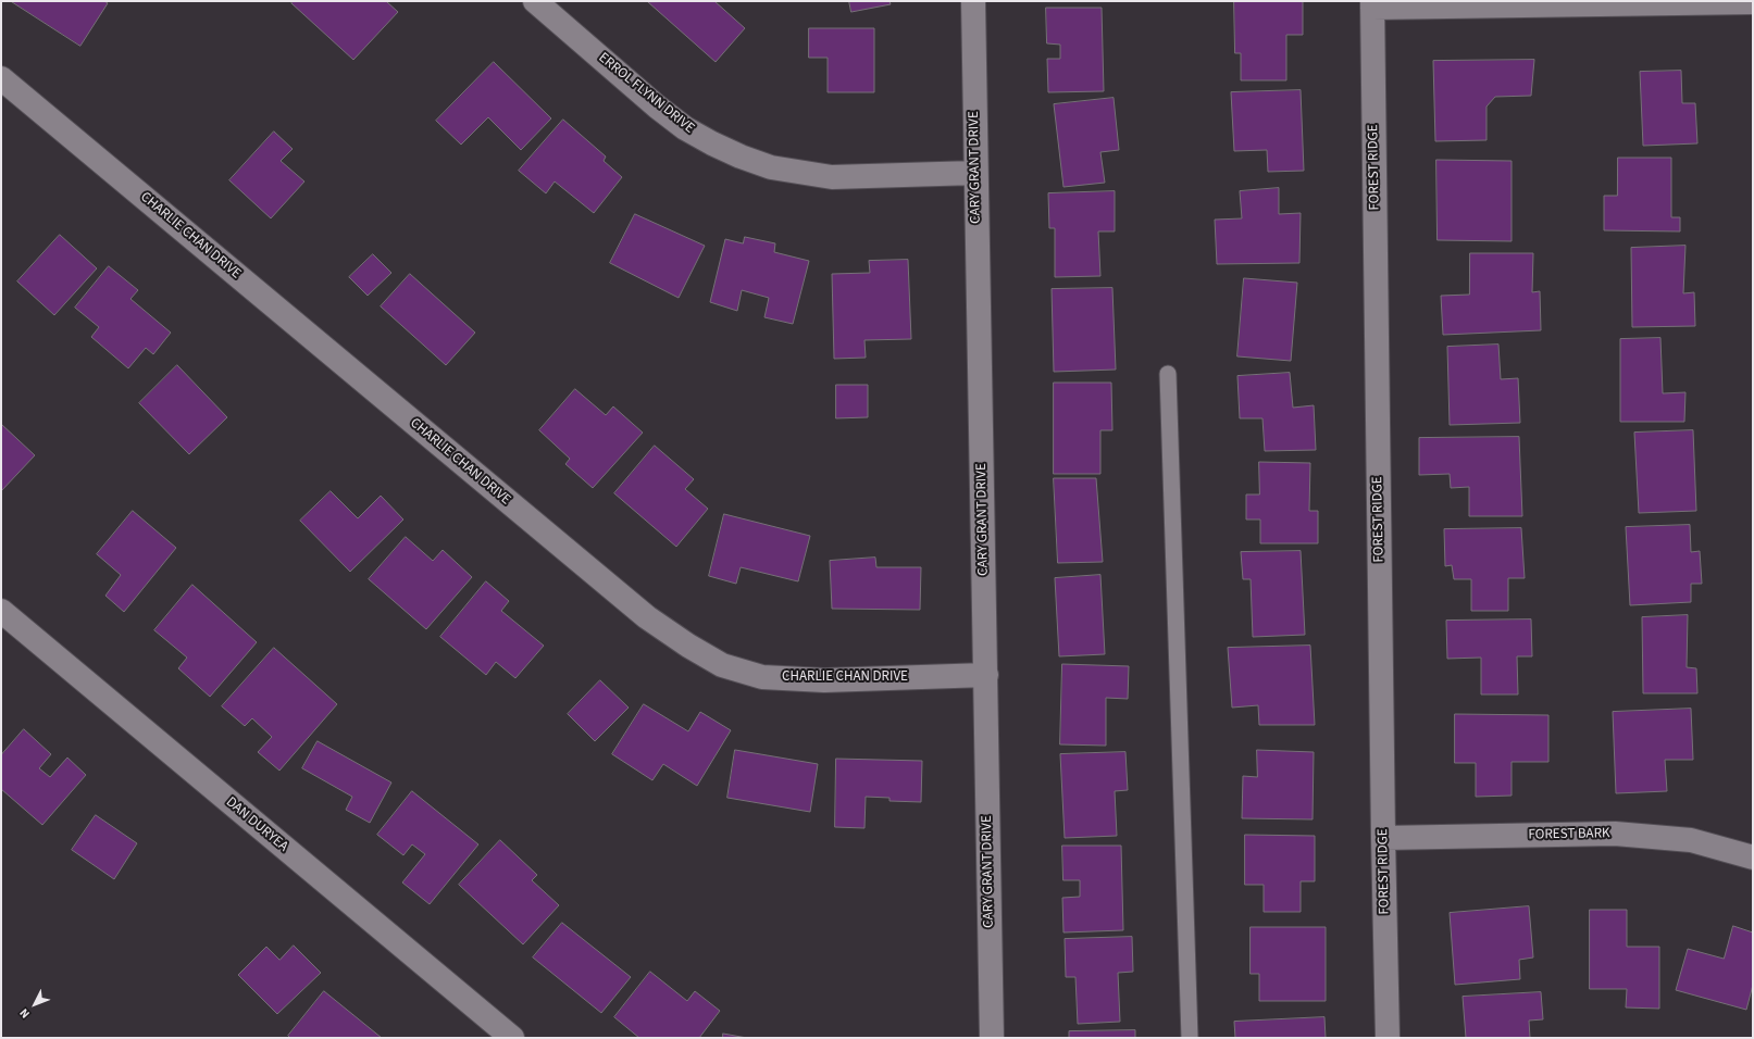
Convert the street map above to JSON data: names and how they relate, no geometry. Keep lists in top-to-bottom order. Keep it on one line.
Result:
{"streets":{"street":["ERROL FLYNN DRIVE","CARY GRANT DRIVE","FOREST RIDGE","CHARLIE CHAN DRIVE","DAN DURYEA","FOREST BARK"]},"crossings":[["ERROL FLYNN DRIVE","CARY GRANT DRIVE"],["CARY GRANT DRIVE","CHARLIE CHAN DRIVE"],["FOREST RIDGE","FOREST BARK"]],"north":"bottom left"}
